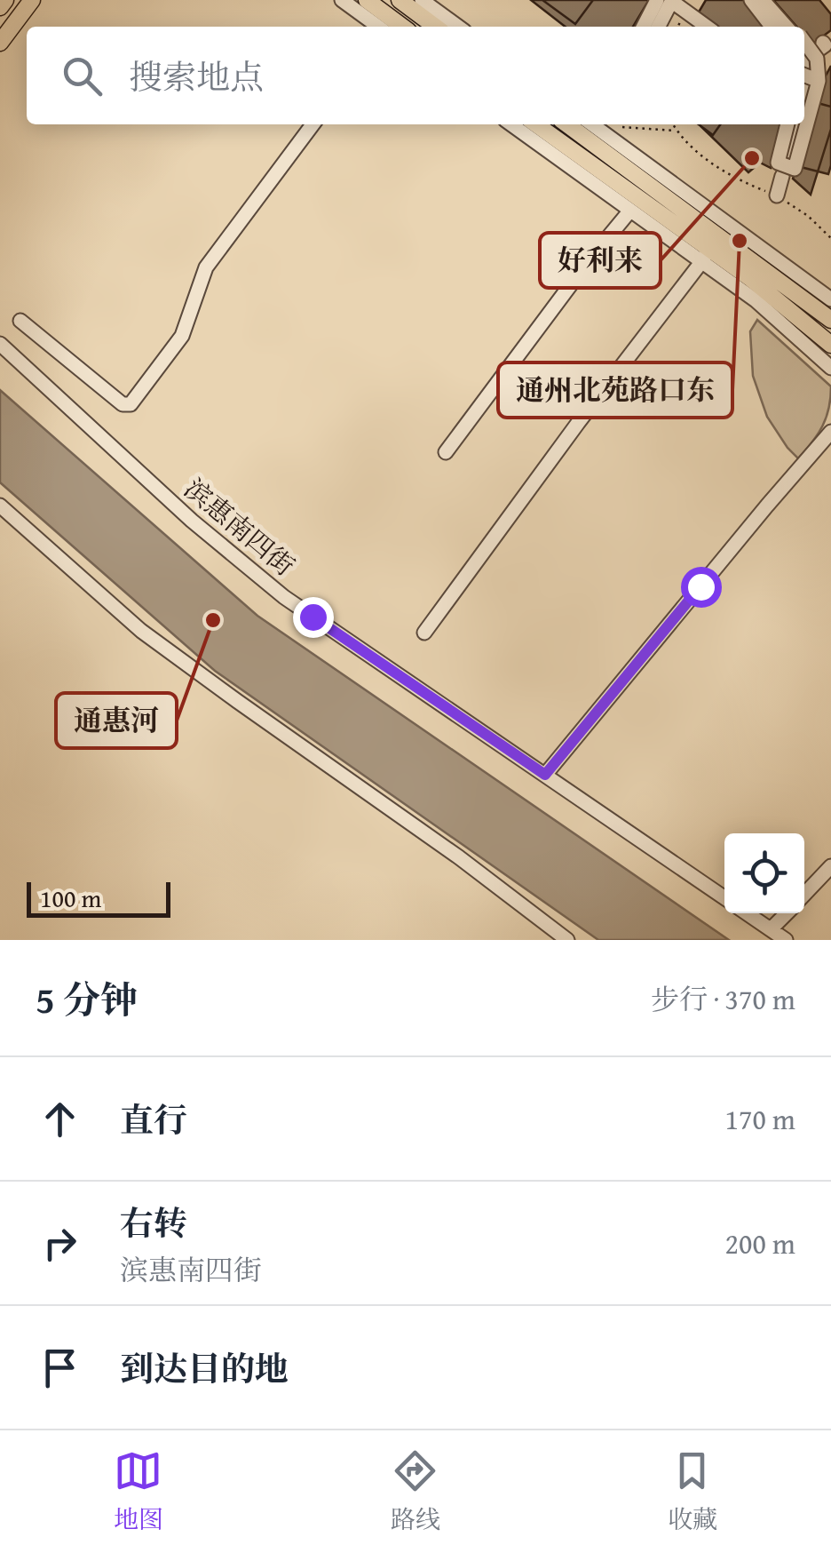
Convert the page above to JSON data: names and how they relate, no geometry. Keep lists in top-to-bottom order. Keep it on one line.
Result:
{"streets":{"street":["滨惠南四街"]},"places":["好利来","通州北苑路口东","通惠河"],"scale_bar":"100 m","page":{"search":"搜索地点","scale":"100 m","heading":["5 分钟","步行 · 370 m"],"list":[["直行","170 m"],["右转","滨惠南四街","200 m"],"到达目的地"],"nav":["地图","路线","收藏"]}}
